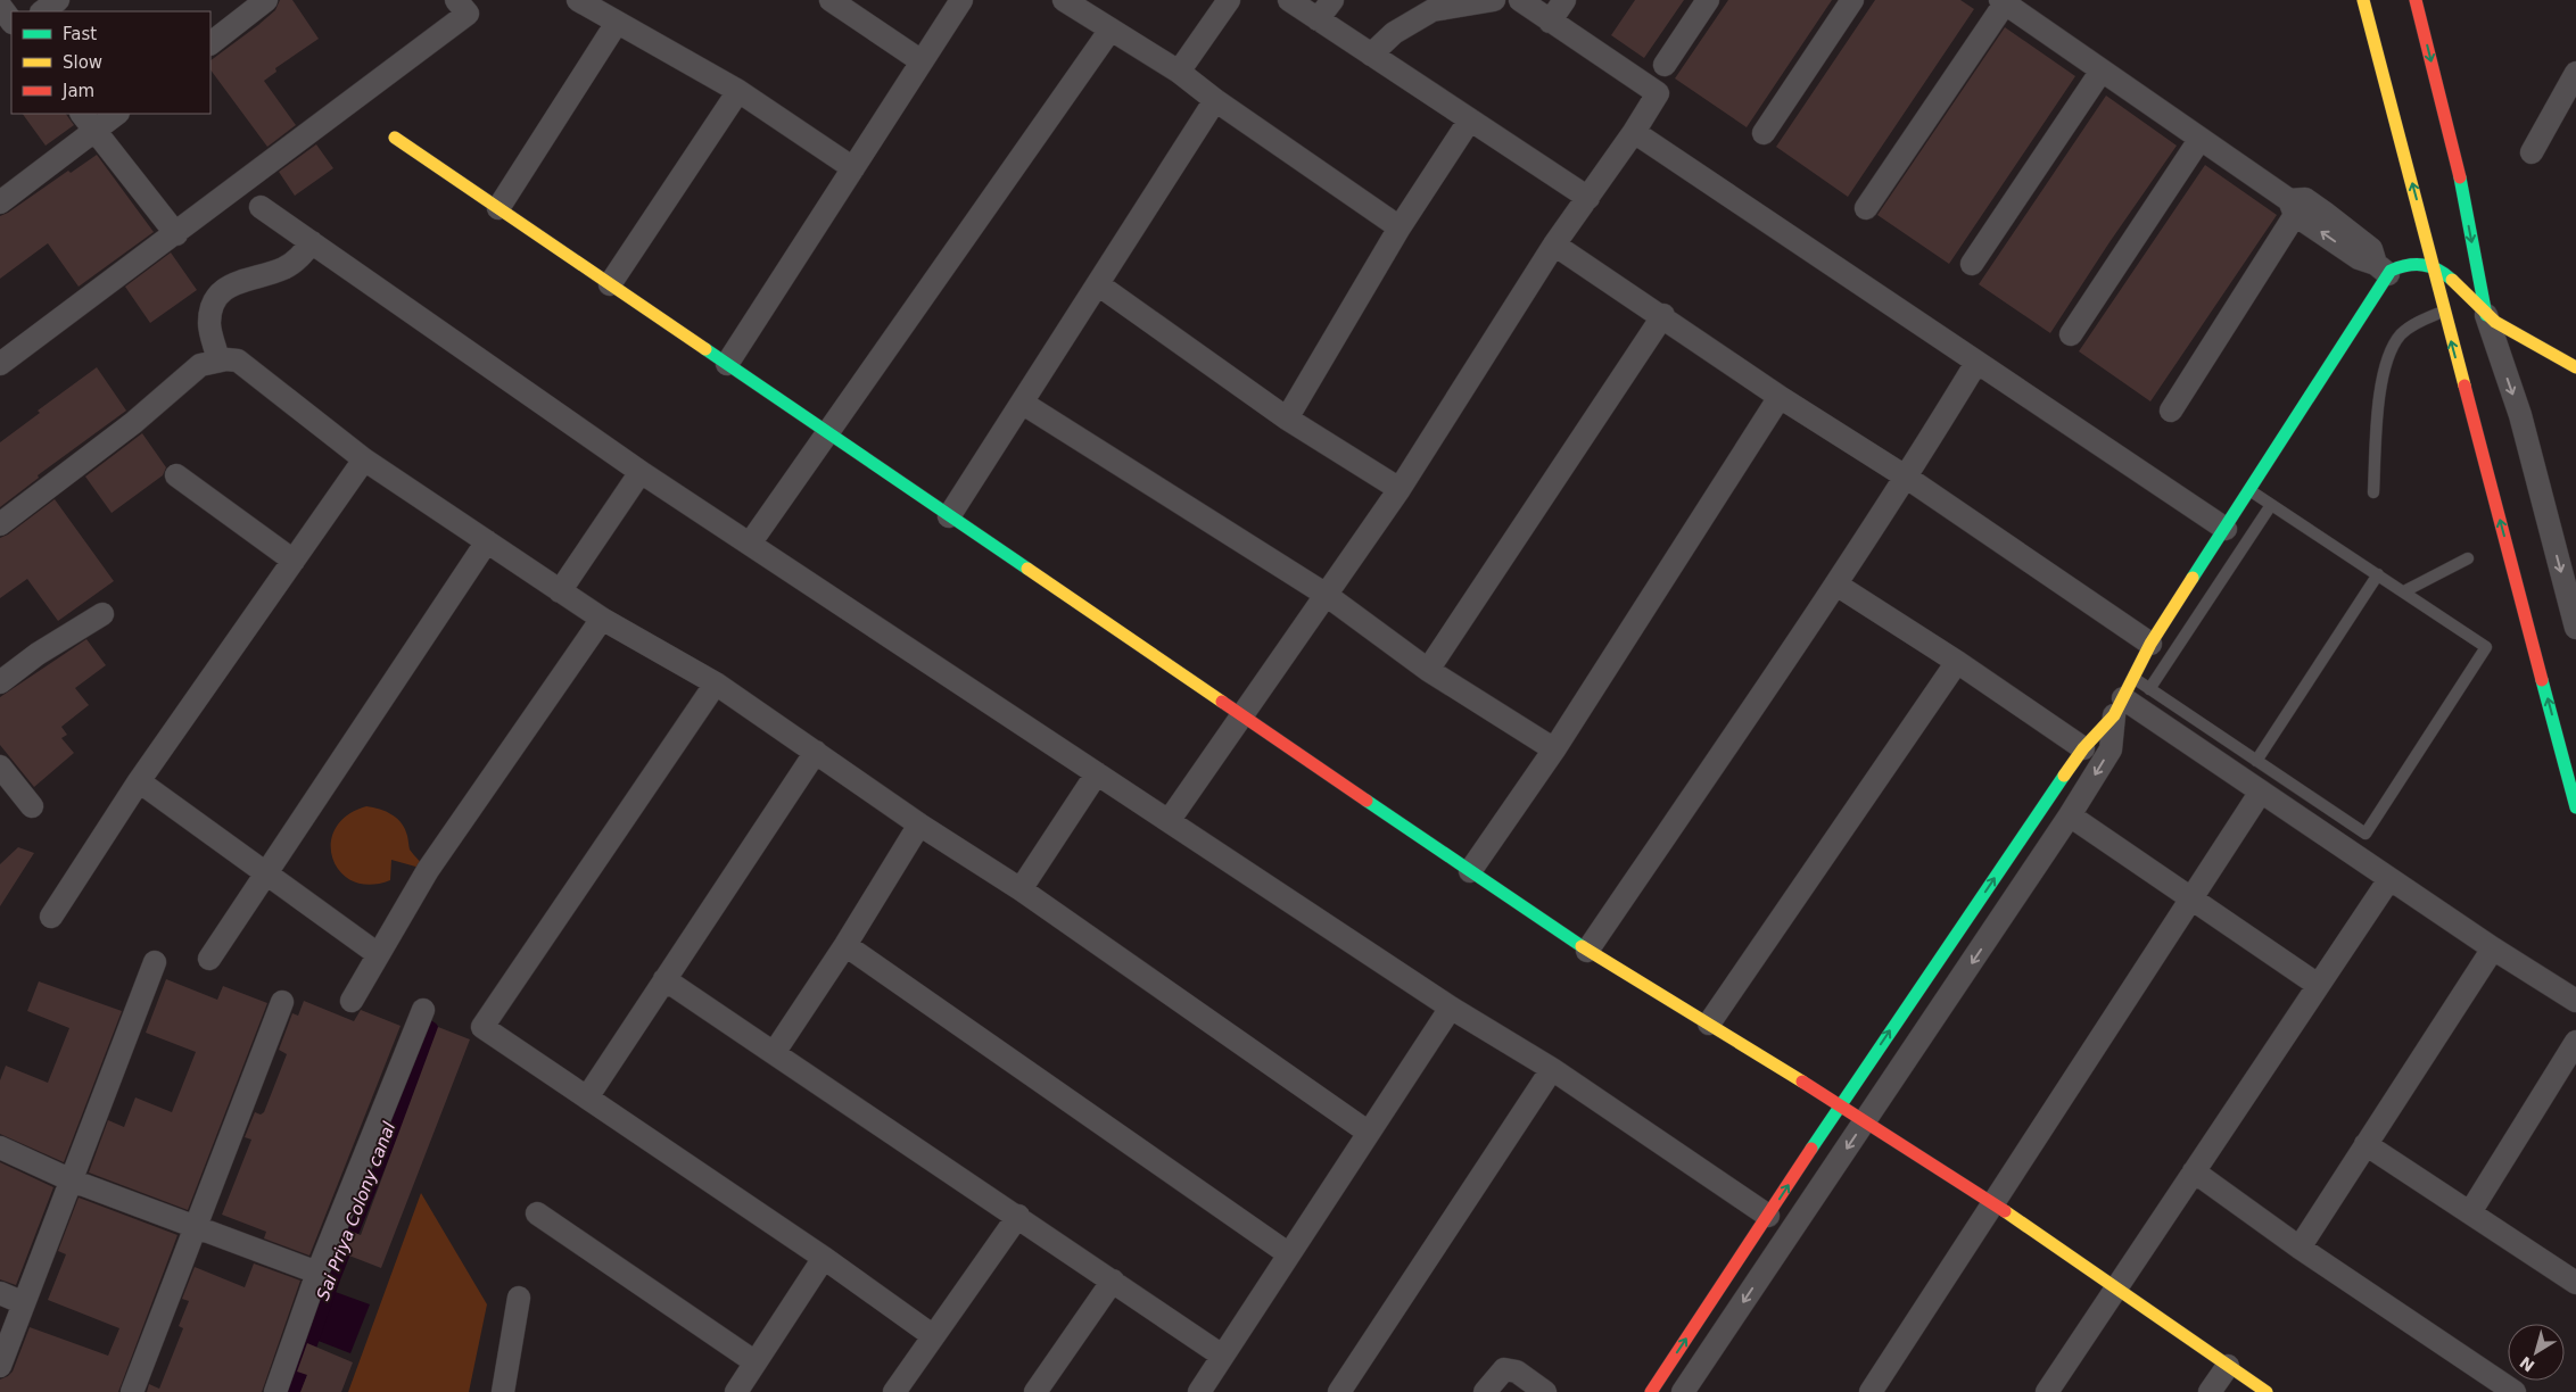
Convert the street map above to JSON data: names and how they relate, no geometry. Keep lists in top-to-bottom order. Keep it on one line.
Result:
{"water":["Sai Priya Colony canal"],"legend":["Fast","Slow","Jam"],"north":"bottom left"}
